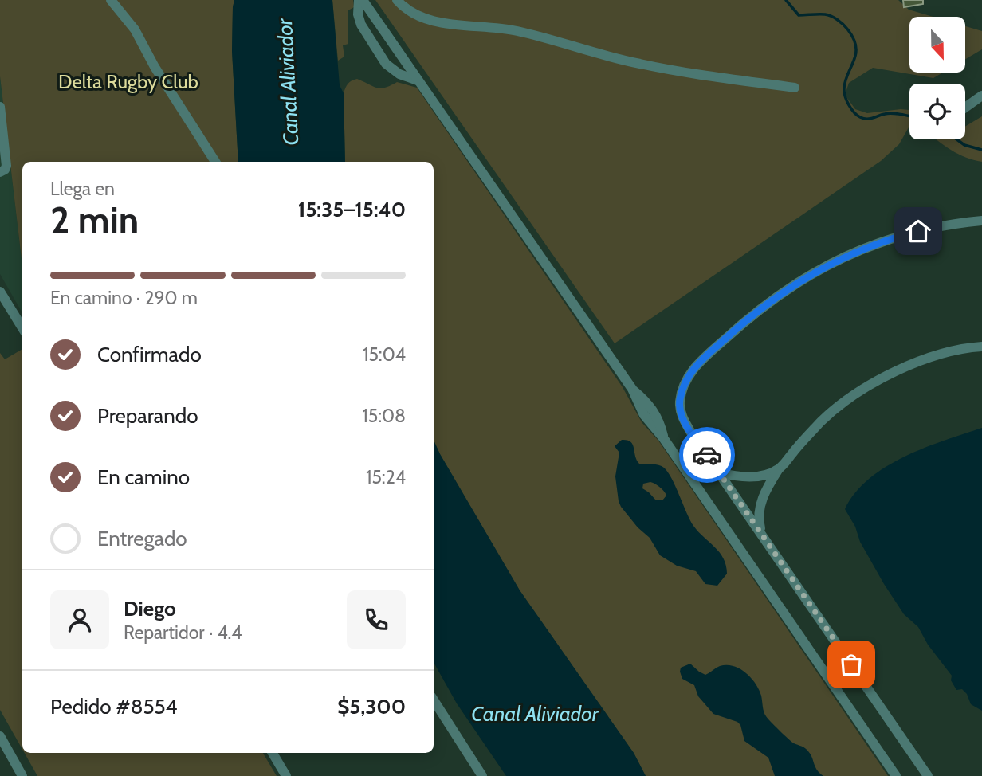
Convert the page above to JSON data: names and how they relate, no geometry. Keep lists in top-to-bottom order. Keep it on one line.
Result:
{"water":["Canal Aliviador"],"parks":["Delta Rugby Club"],"north":"bottom","page":{"heading":["2 min","Llega en","15:35–15:40"],"panel":["Diego","Repartidor · 4.4","Pedido #8554","$5,300"],"bar":"En camino · 290 m","list":[["Confirmado","15:04"],["Preparando","15:08"],["En camino","15:24"],"Entregado"]}}
